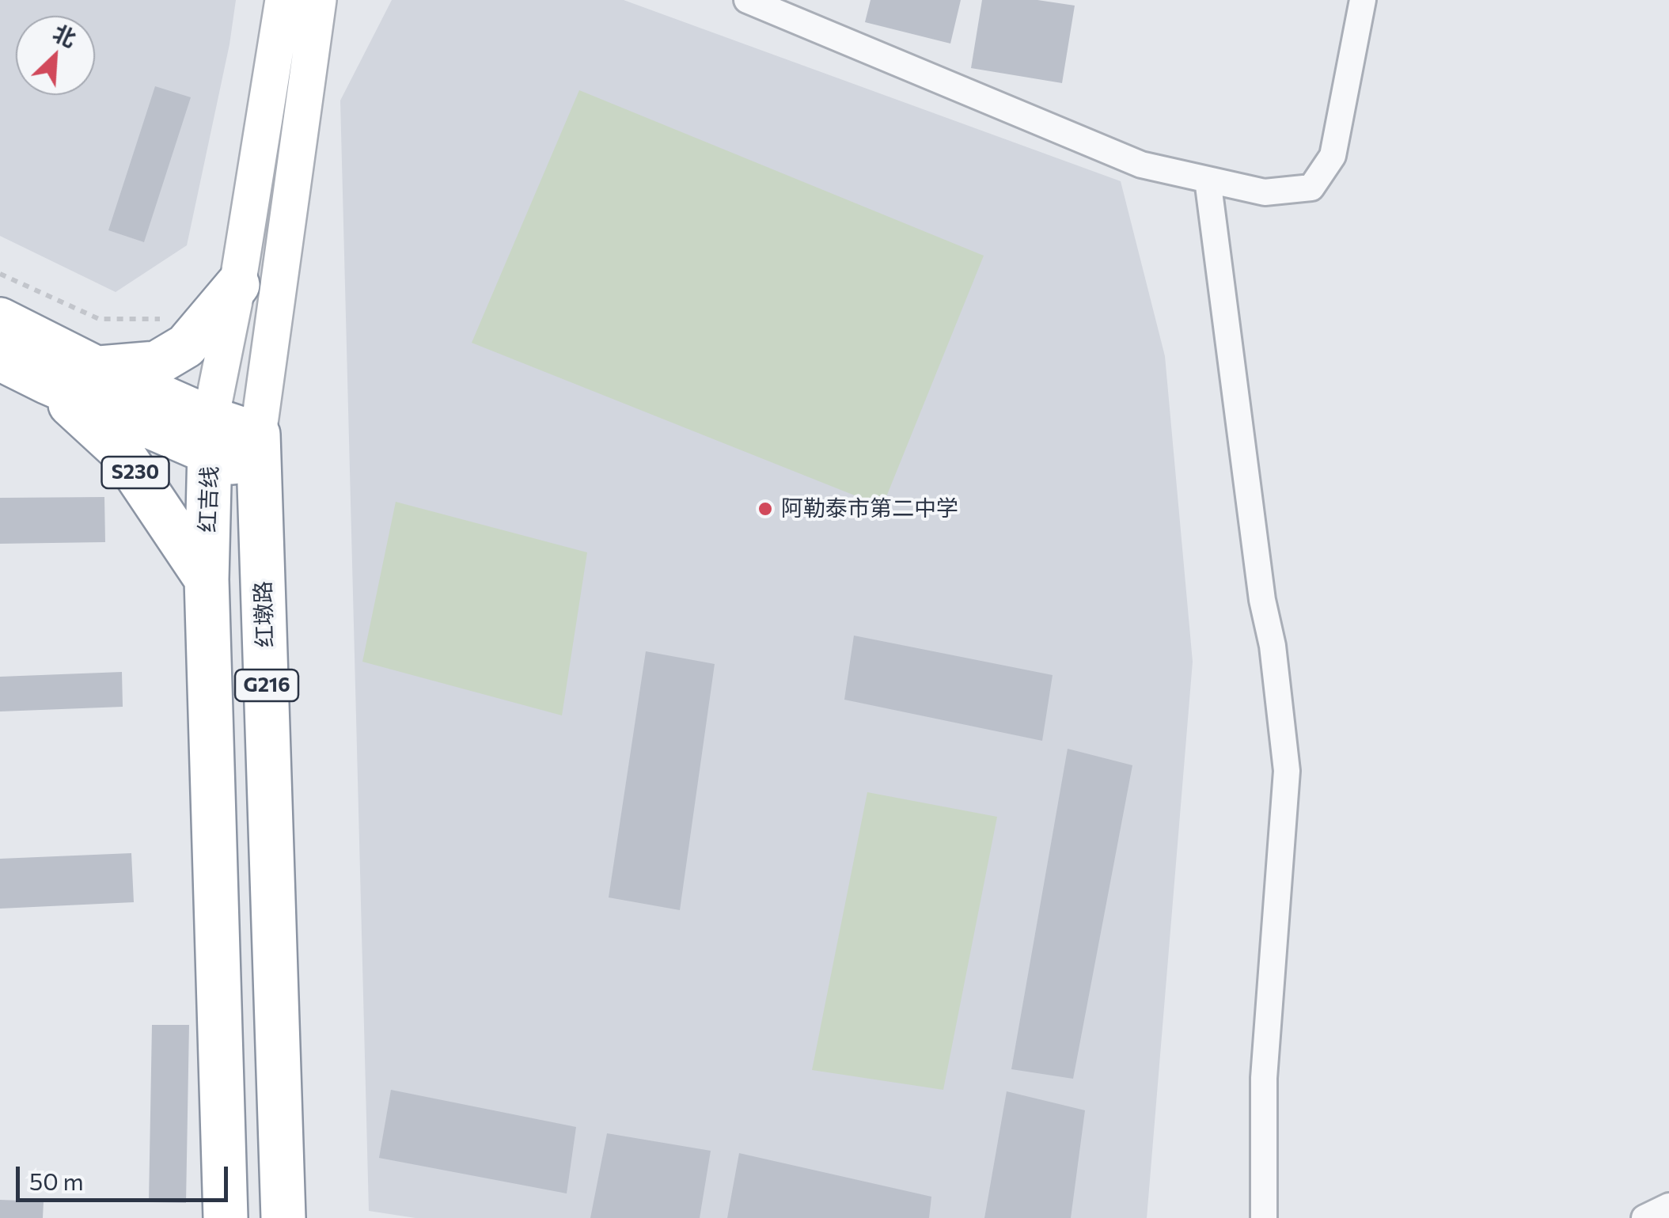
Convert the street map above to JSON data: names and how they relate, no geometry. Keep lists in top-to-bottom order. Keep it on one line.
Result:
{"streets":{"highway":["S230","红吉线","红墩路","G216"]},"crossings":[["S230","红吉线"],["S230","G216"],["红吉线","G216"]],"places":["阿勒泰市第二中学"],"scale_bar":"50 m","north":"top right"}
